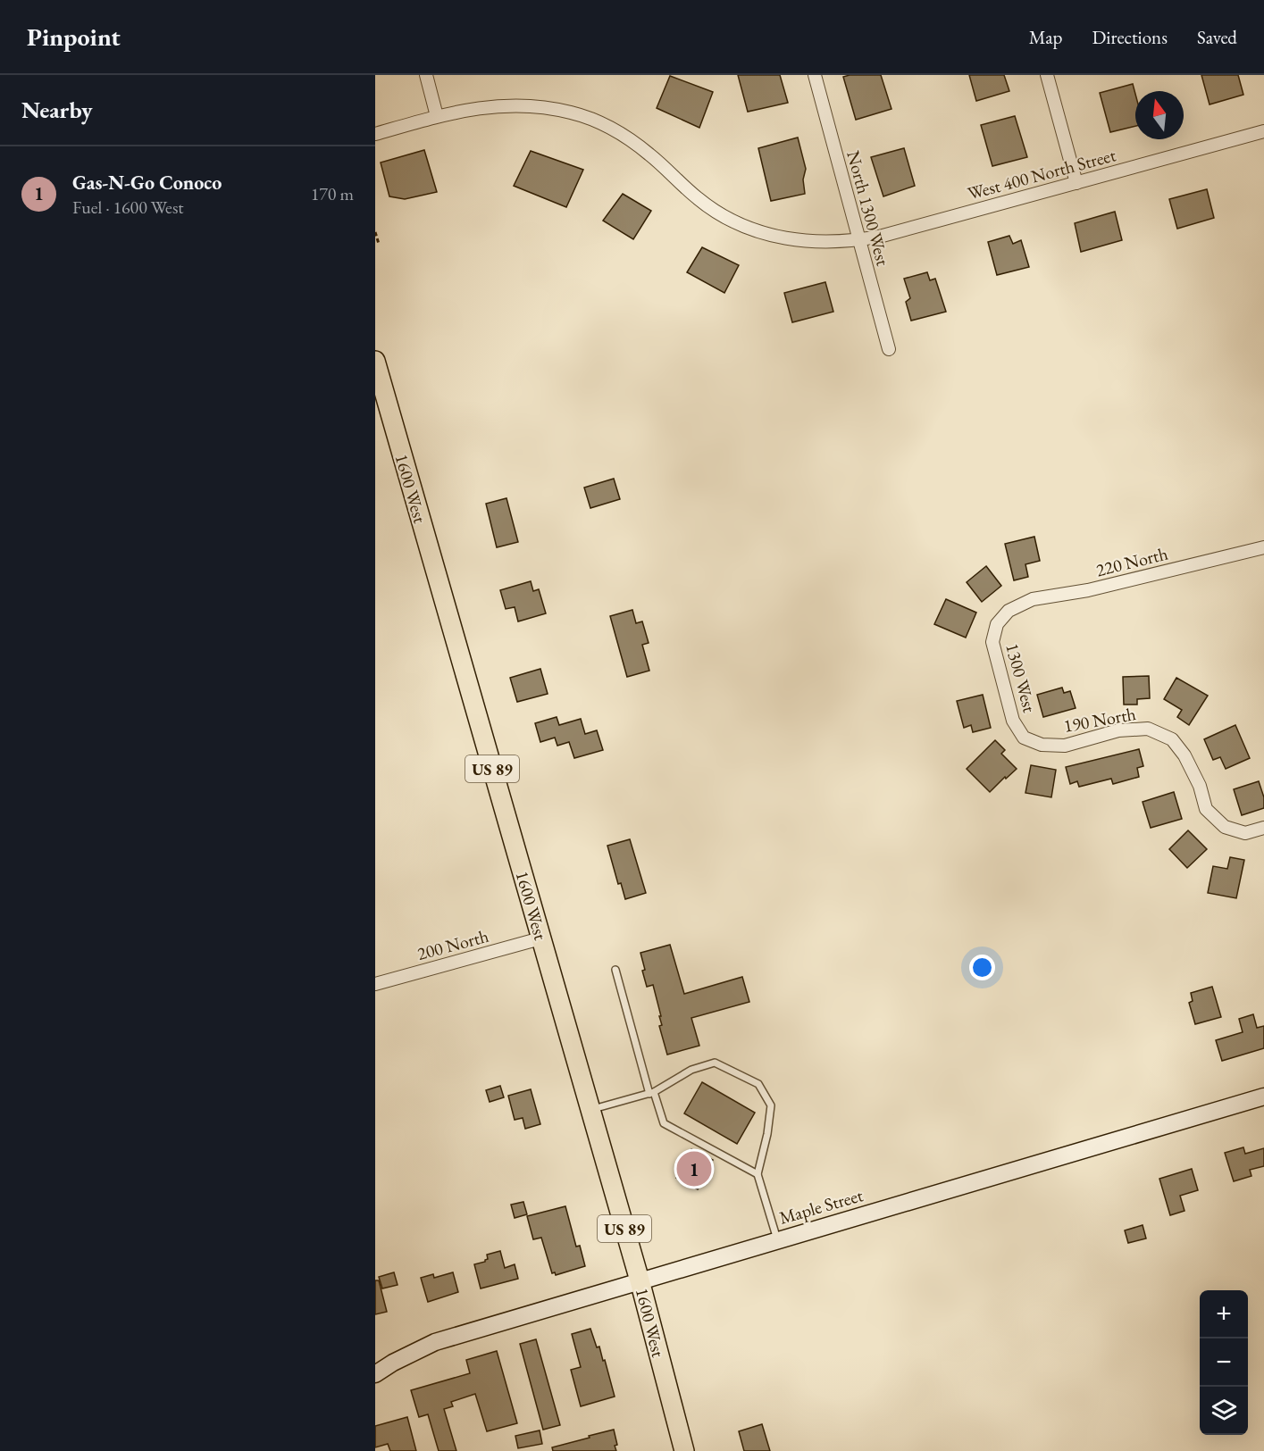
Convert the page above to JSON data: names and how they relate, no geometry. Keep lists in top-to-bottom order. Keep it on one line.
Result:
{"streets":{"main road":["1600 West","US 89","Maple Street"],"street":["West 400 North Street","North 1300 West","220 North","1300 West","190 North","200 North"]},"crossings":[["West 400 North Street","North 1300 West"],["1600 West","200 North"],["1600 West","Maple Street"],["220 North","1300 West"],["1300 West","190 North"]],"north":"top","page":{"header":"Pinpoint","nav":["Map","Directions","Saved"],"heading":"Nearby","list":[{"mark":"1","name":"Gas-N-Go Conoco","note":"Fuel · 1600 West","value":"170 m"}],"pins":"1","map_buttons":["+","−"]}}
